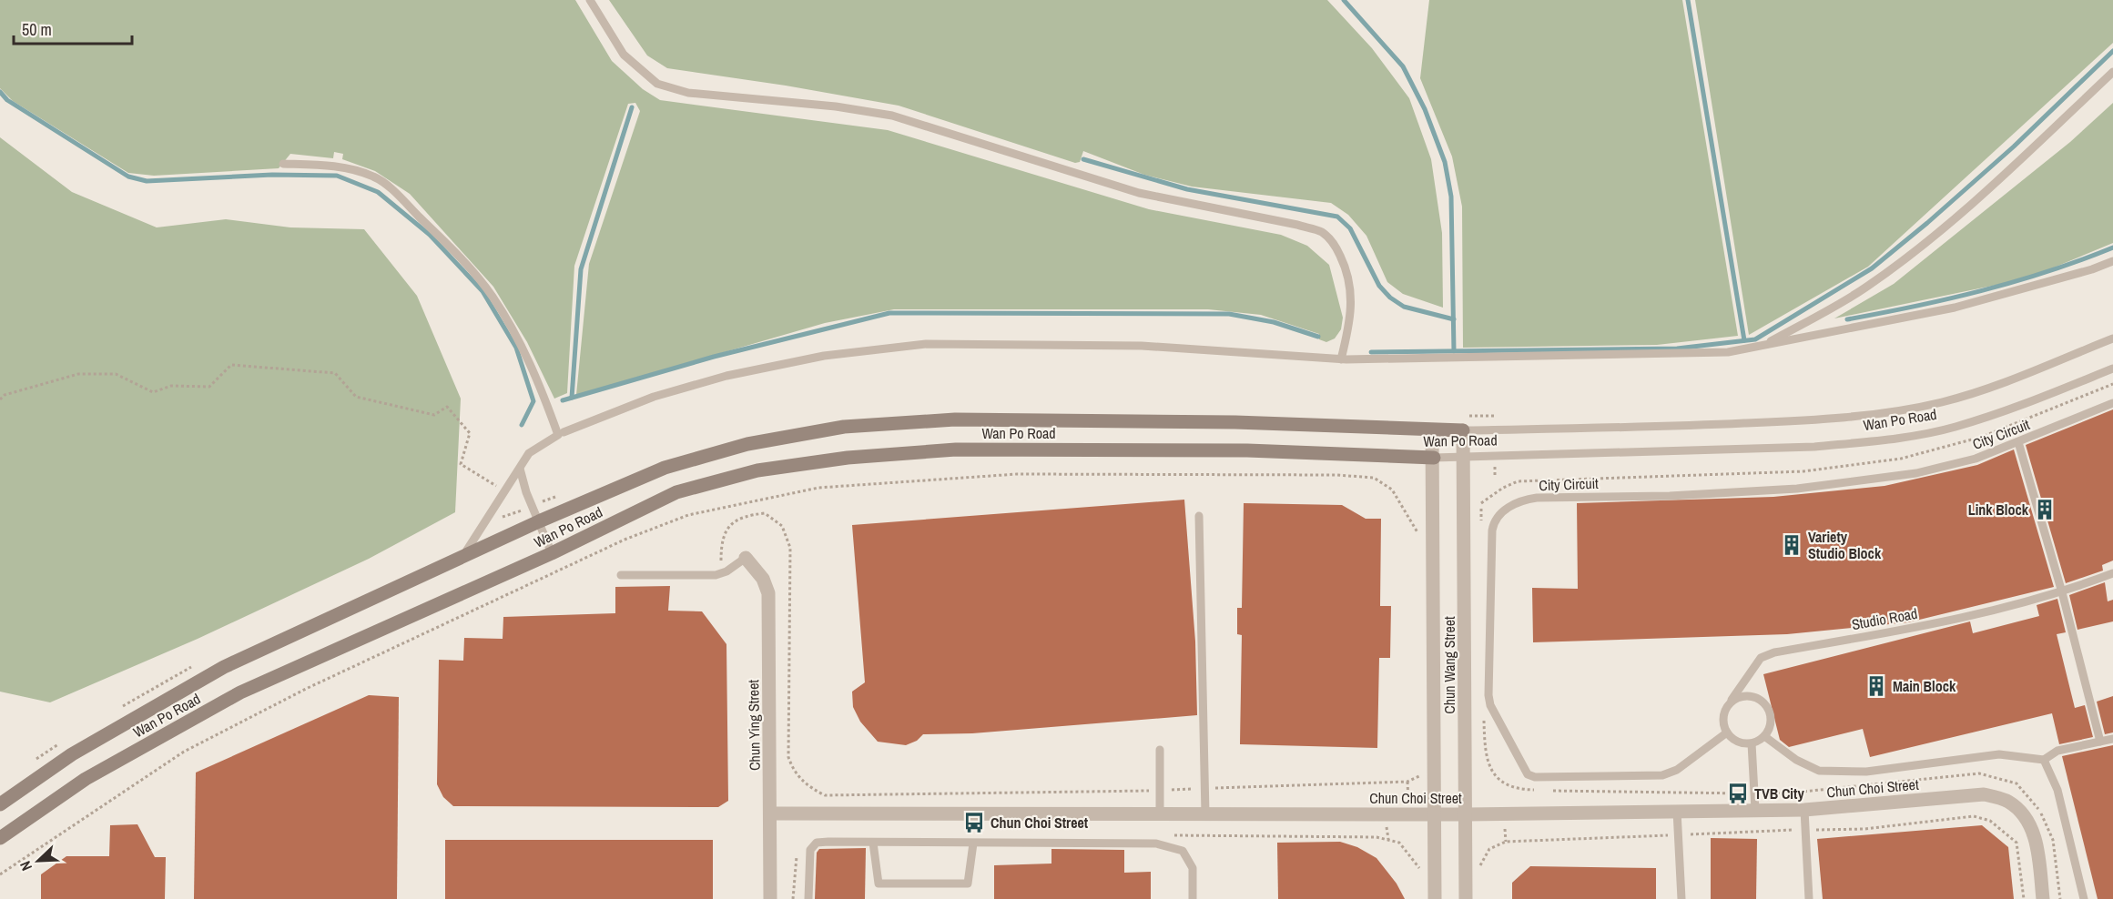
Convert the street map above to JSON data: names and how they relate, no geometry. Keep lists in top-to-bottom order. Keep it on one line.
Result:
{"streets":{"main road":["Wan Po Road"],"street":["Chun Wang Street","Chun Ying Street","Chun Choi Street"],"lane":["City Circuit","Studio Road"]},"crossings":[["Wan Po Road","Chun Wang Street"],["City Circuit","Studio Road"],["Chun Wang Street","Chun Choi Street"],["Chun Ying Street","Chun Choi Street"]],"places":{"building":["Link Block","Variety Studio Block","Main Block"],"bus stop":["TVB City","Chun Choi Street"]},"scale_bar":"50 m","north":"bottom left"}
